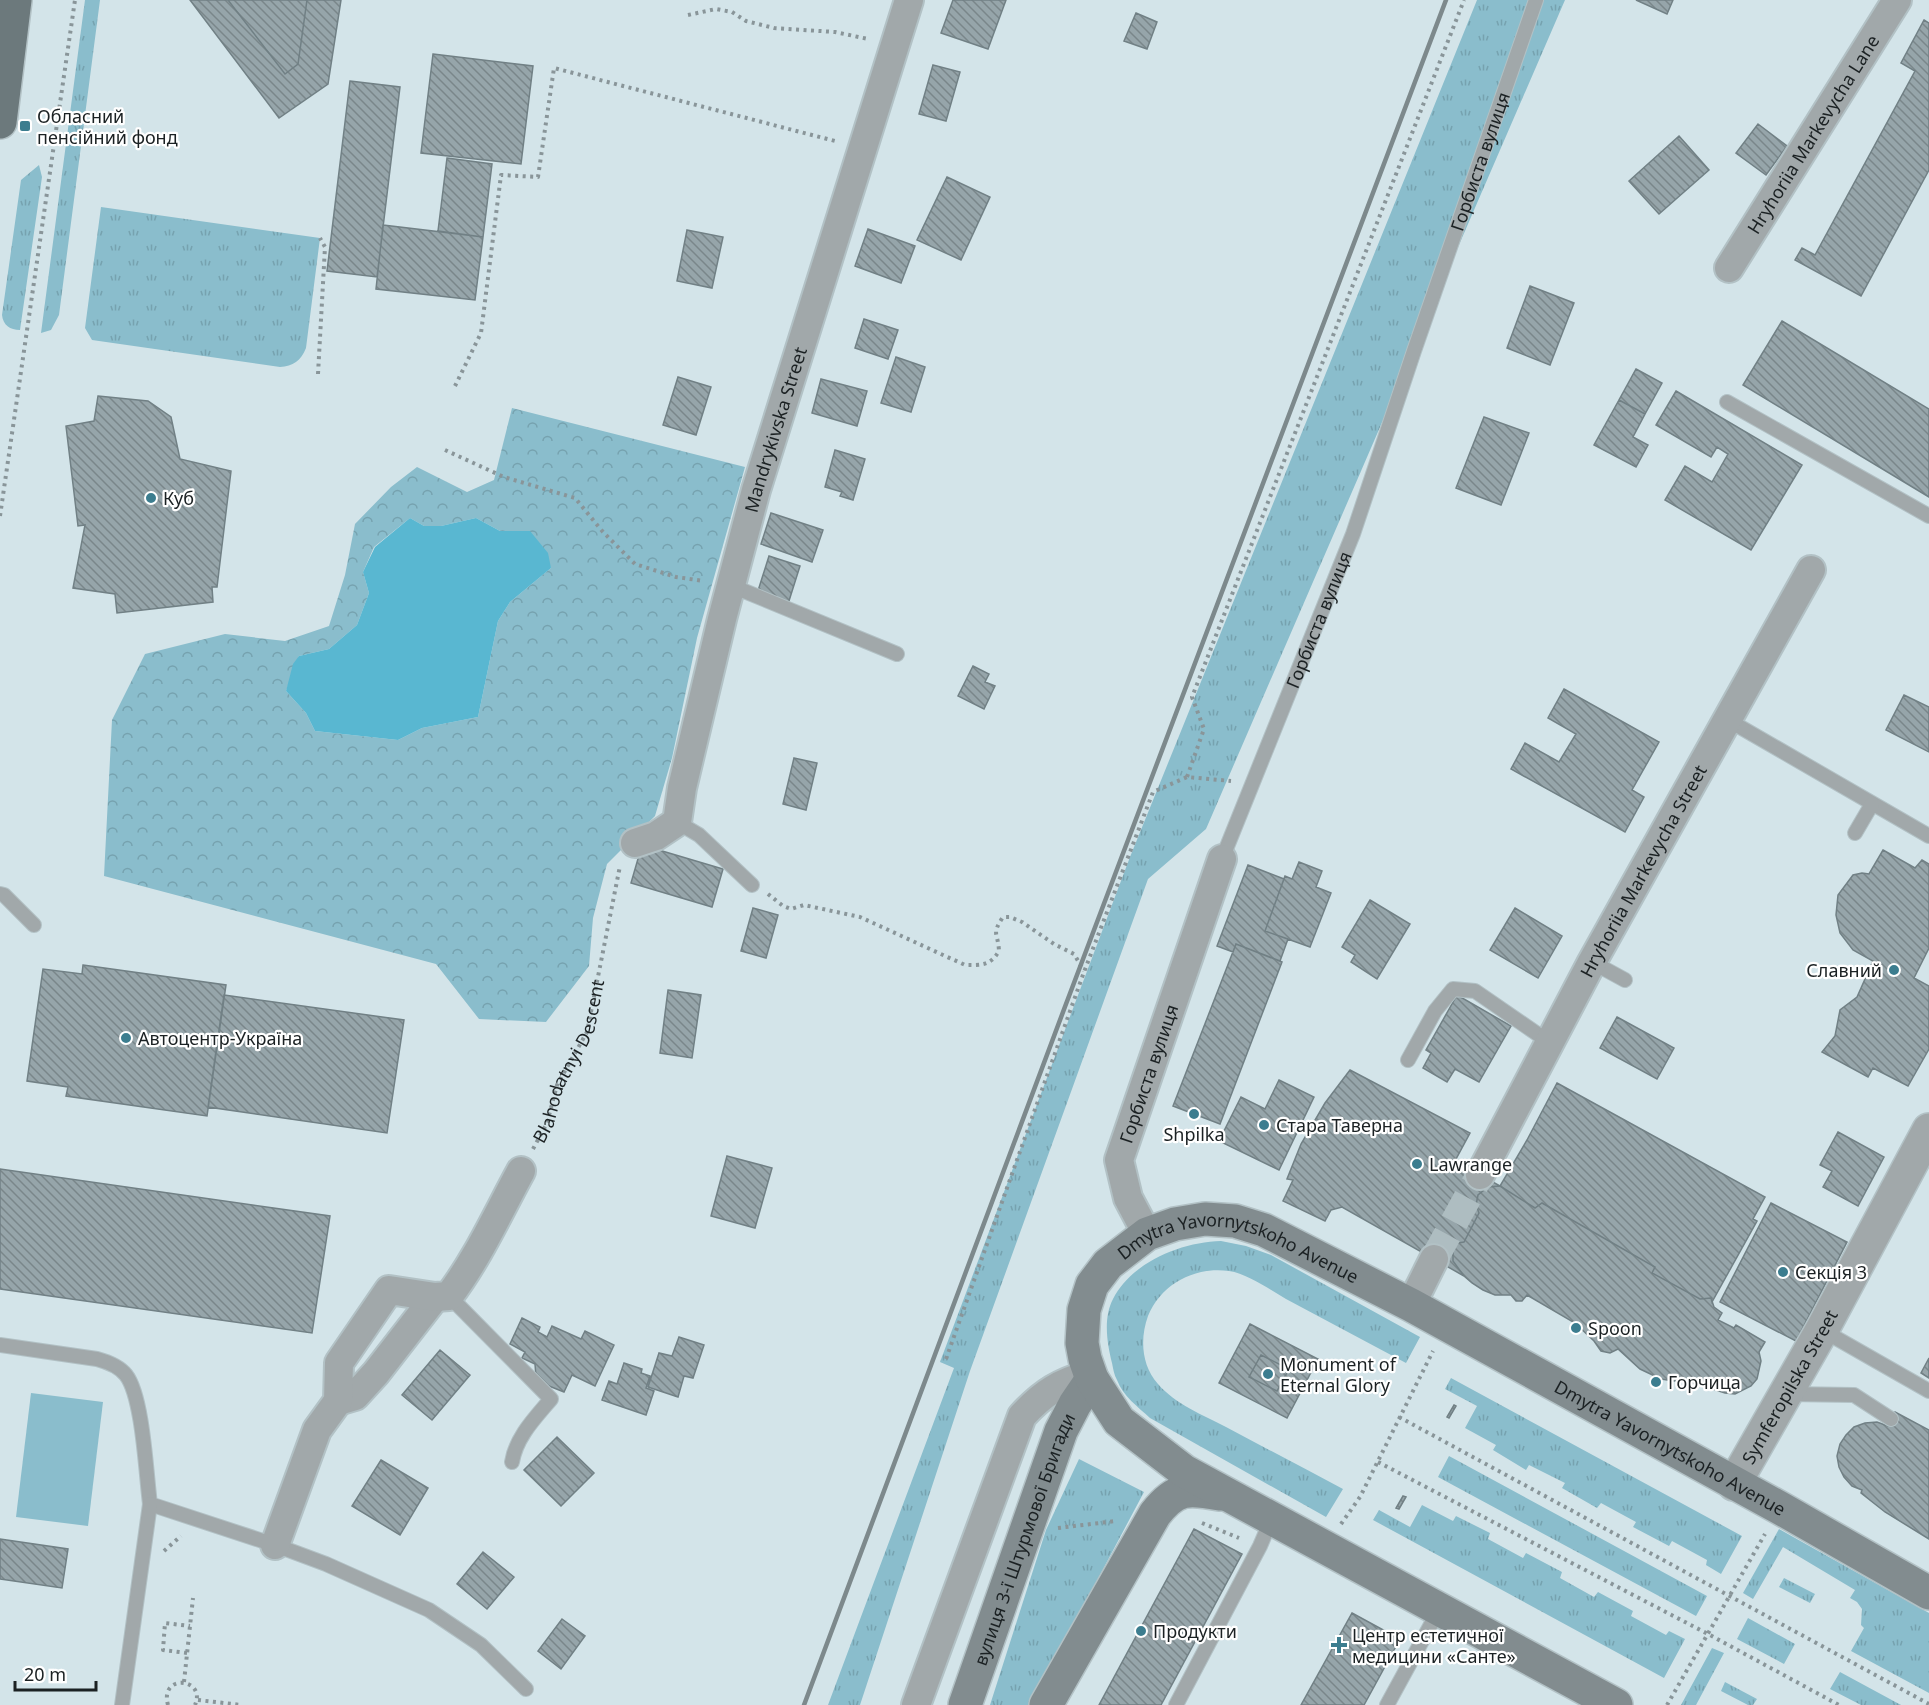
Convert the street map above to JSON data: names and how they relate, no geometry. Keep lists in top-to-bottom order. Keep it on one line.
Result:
{"streets":{"main road":["Dmytra Yavornytskoho Avenue","вулиця 3-ї Штурмової Бригади"],"street":["Hryhoriia Markevycha Lane","Горбиста вулиця","Mandrykivska Street","Hryhoriia Markevycha Street","Symferopilska Street"],"path":["Blahodatnyi Descent"]},"crossings":[["Горбиста вулиця","Dmytra Yavornytskoho Avenue"],["Dmytra Yavornytskoho Avenue","Symferopilska Street"],["Dmytra Yavornytskoho Avenue","вулиця 3-ї Штурмової Бригади"]],"places":{"transit":["Обласний пенсійний фонд"],"other":["Куб","Славний","Автоцентр-Україна","Shpilka","Стара Таверна","Lawrange","Секція 3","Spoon","Monument of Eternal Glory","Горчица","Продукти"],"health":["Центр естетичної медицини «Санте»"]},"scale_bar":"20 m"}
